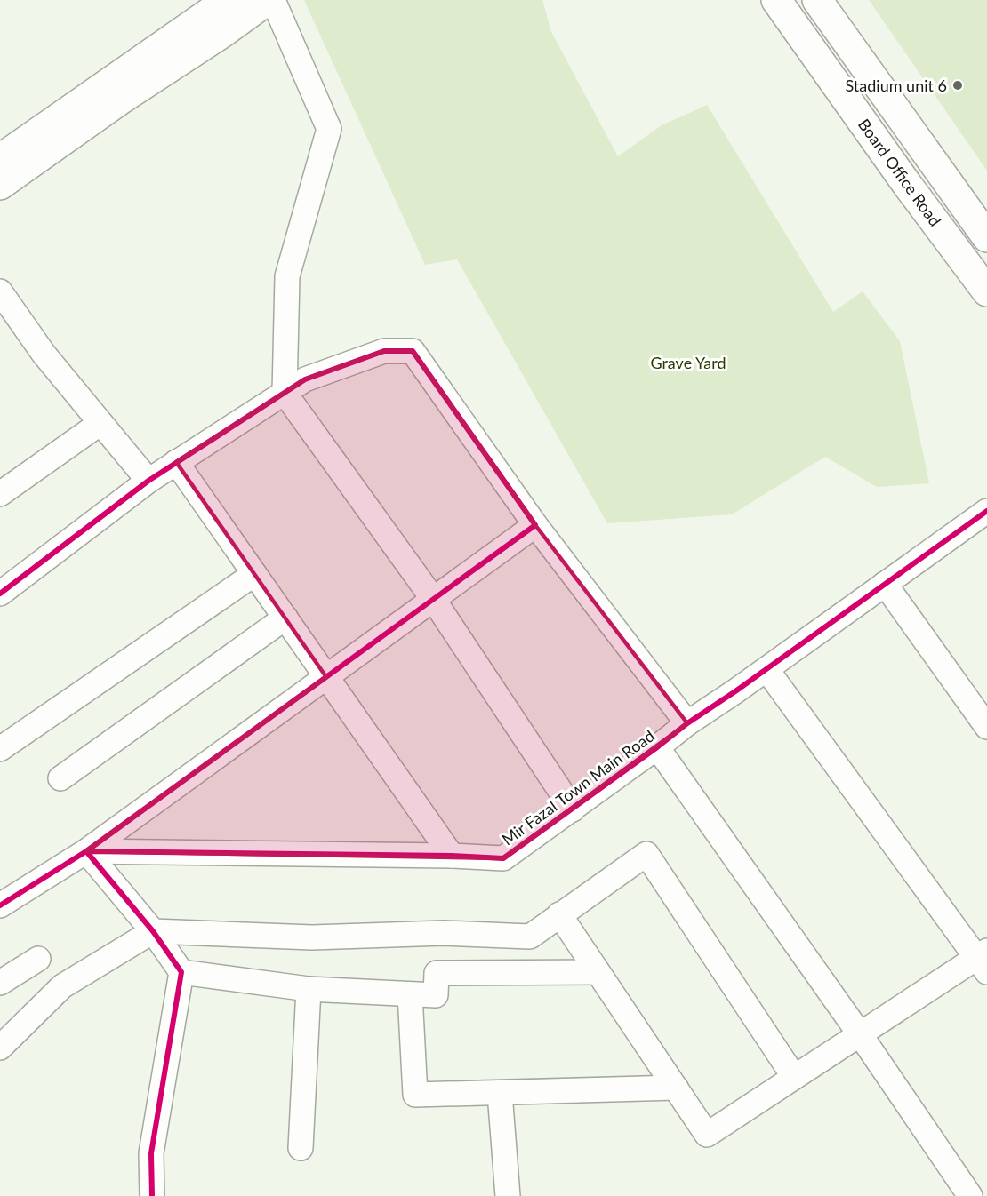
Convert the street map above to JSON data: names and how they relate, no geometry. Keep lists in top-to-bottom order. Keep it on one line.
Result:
{"streets":{"street":["Board Office Road","Mir Fazal Town Main Road"]},"parks":["Grave Yard"],"places":["Stadium unit 6"]}
